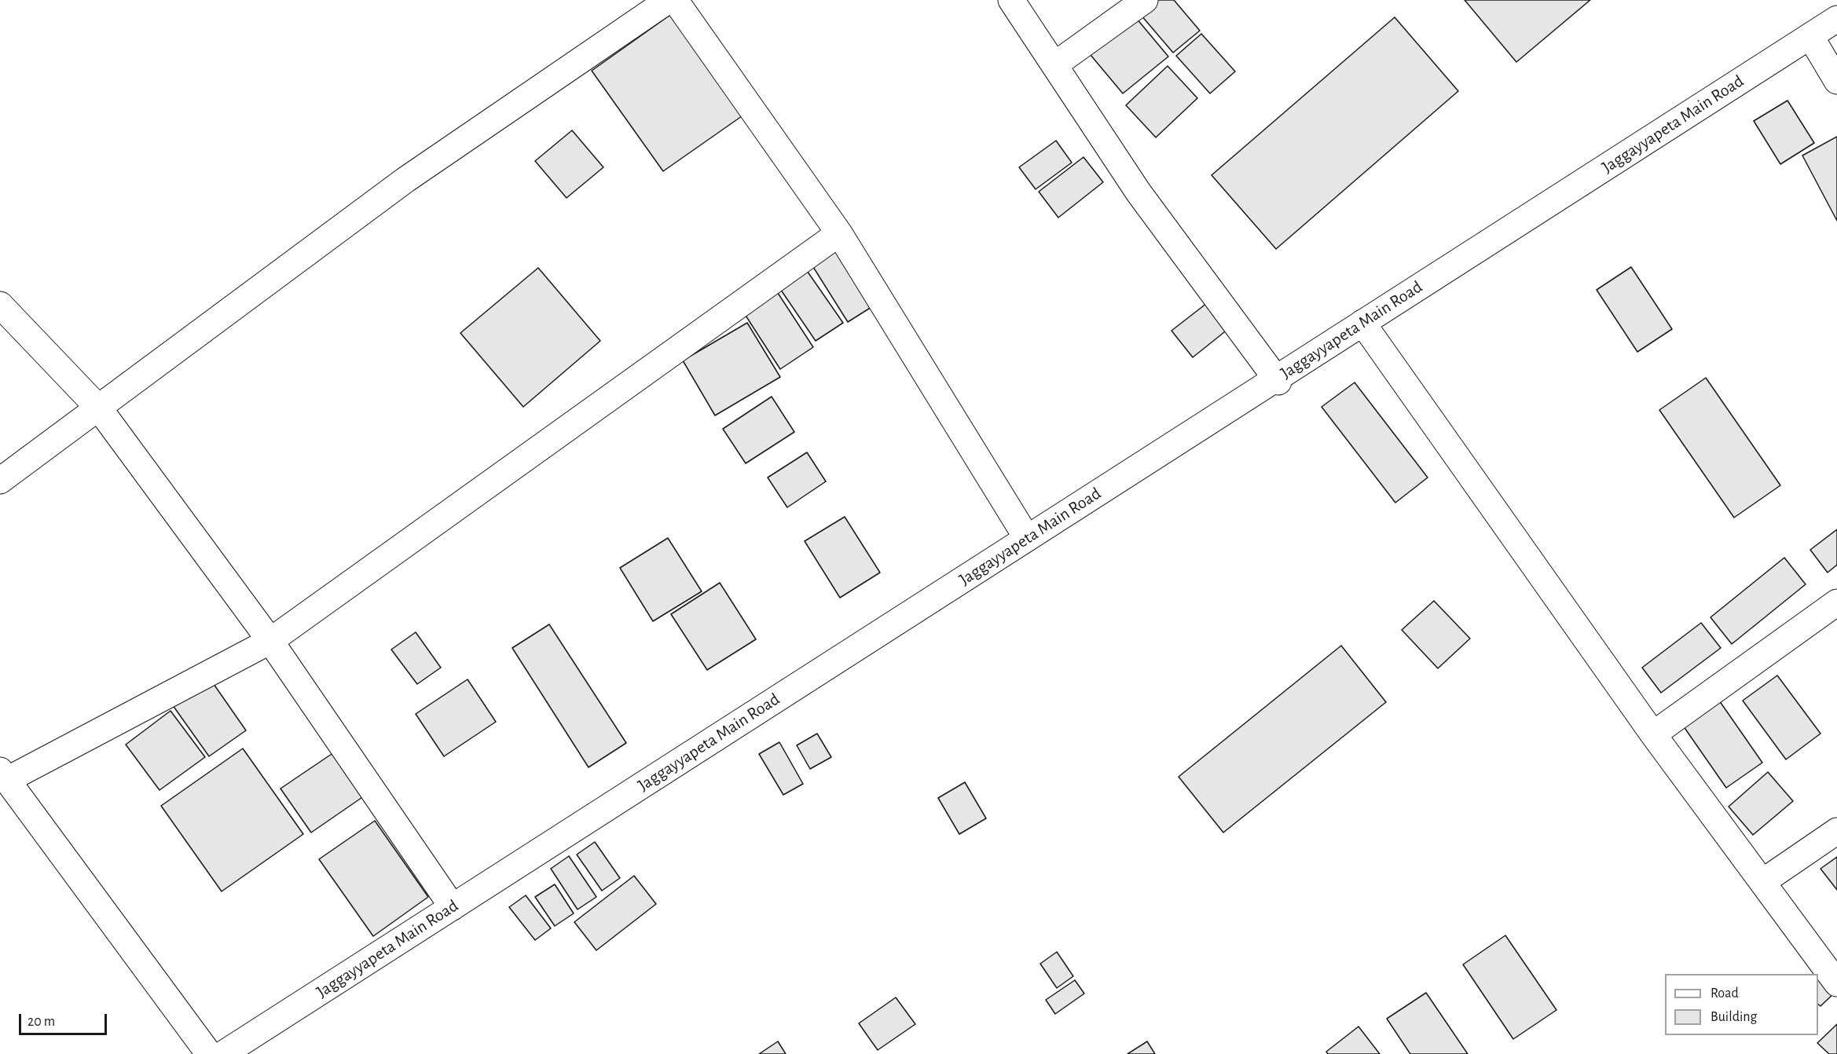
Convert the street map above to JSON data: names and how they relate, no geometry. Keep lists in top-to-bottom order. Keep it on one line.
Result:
{"streets":{"street":["Jaggayyapeta Main Road"]},"legend":["Road","Building"],"scale_bar":"20 m"}
